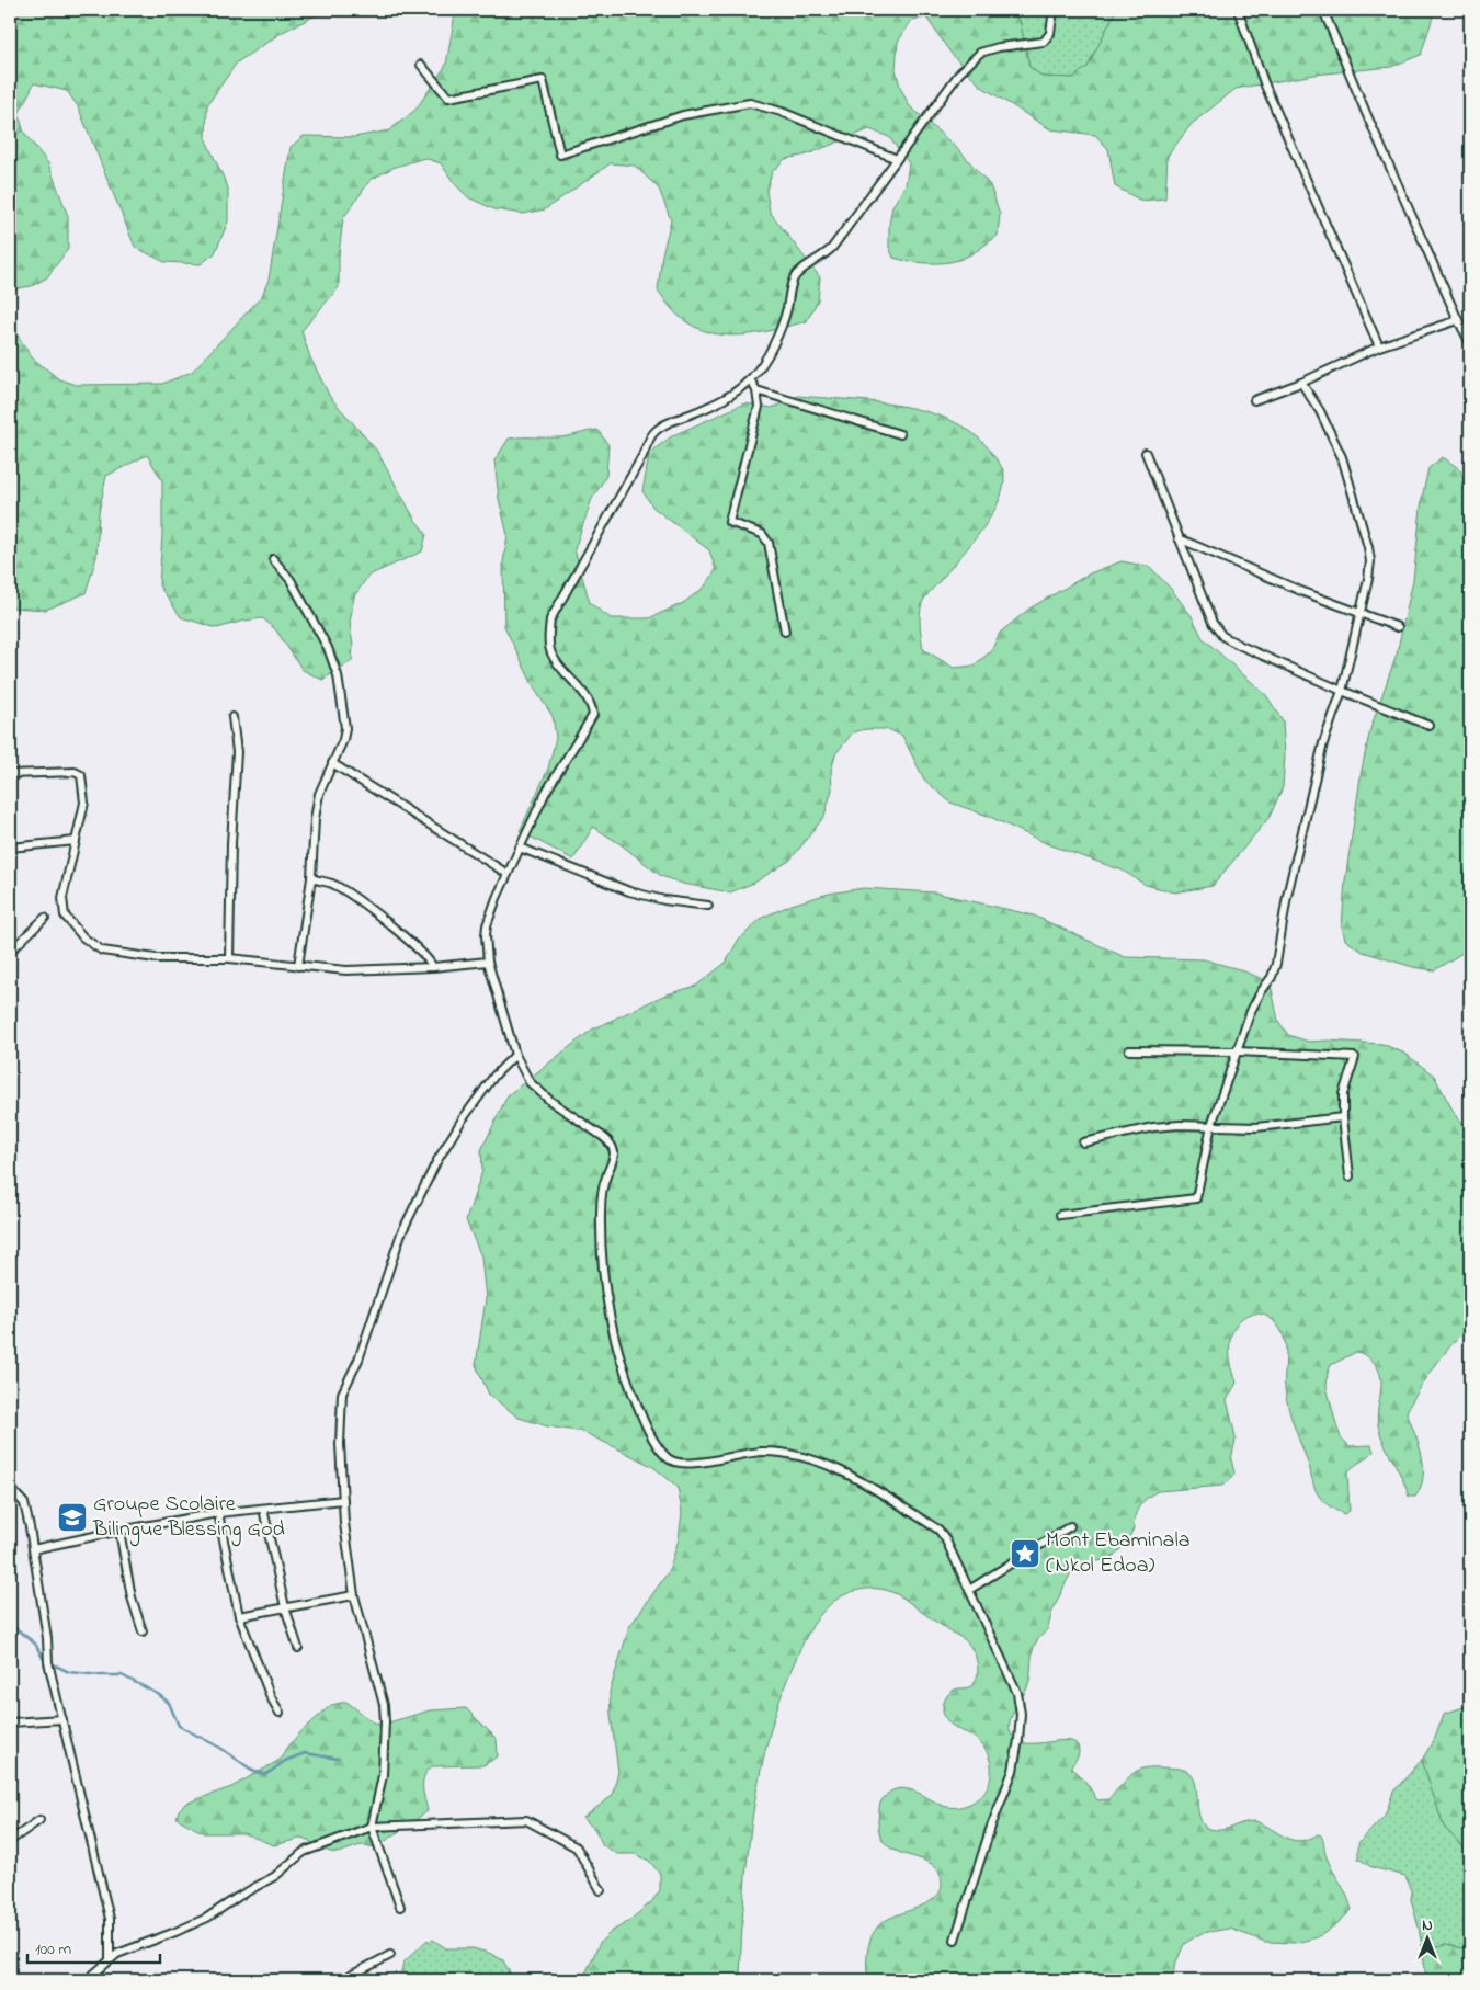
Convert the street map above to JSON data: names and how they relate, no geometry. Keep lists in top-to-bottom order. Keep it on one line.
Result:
{"places":{"school or university":["Groupe Scolaire Bilingue Blessing God"],"place":["Mont Ebaminala (Nkol Edoa)"]},"scale_bar":"100 m","north":"top"}
